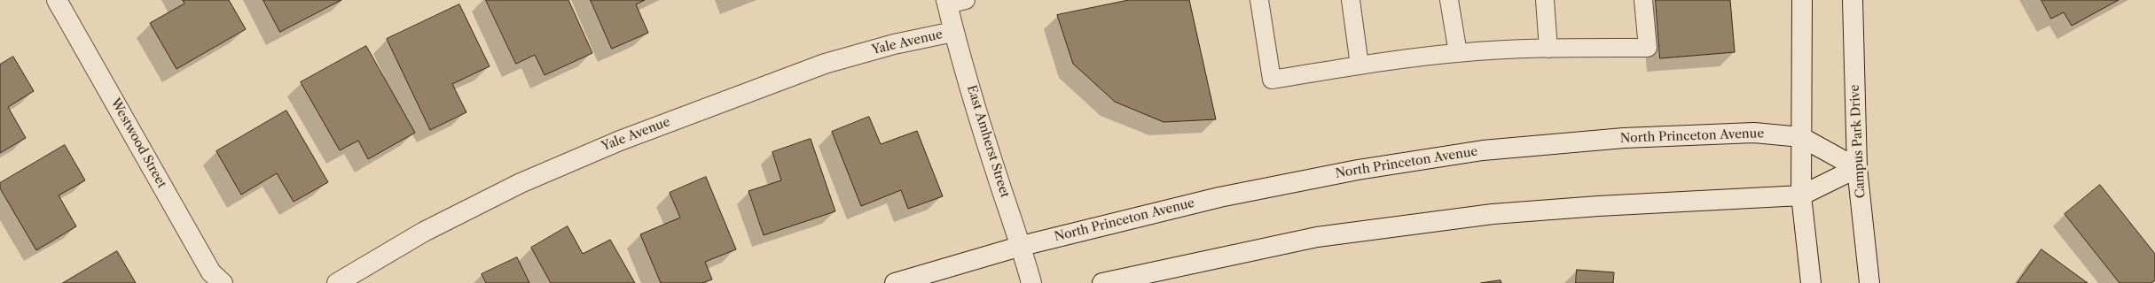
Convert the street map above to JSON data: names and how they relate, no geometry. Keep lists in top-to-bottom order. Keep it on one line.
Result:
{"streets":{"street":["Yale Avenue","North Princeton Avenue","East Amherst Street","Campus Park Drive","Westwood Street"]},"crossings":[["Yale Avenue","East Amherst Street"],["North Princeton Avenue","East Amherst Street"],["North Princeton Avenue","Campus Park Drive"]]}
